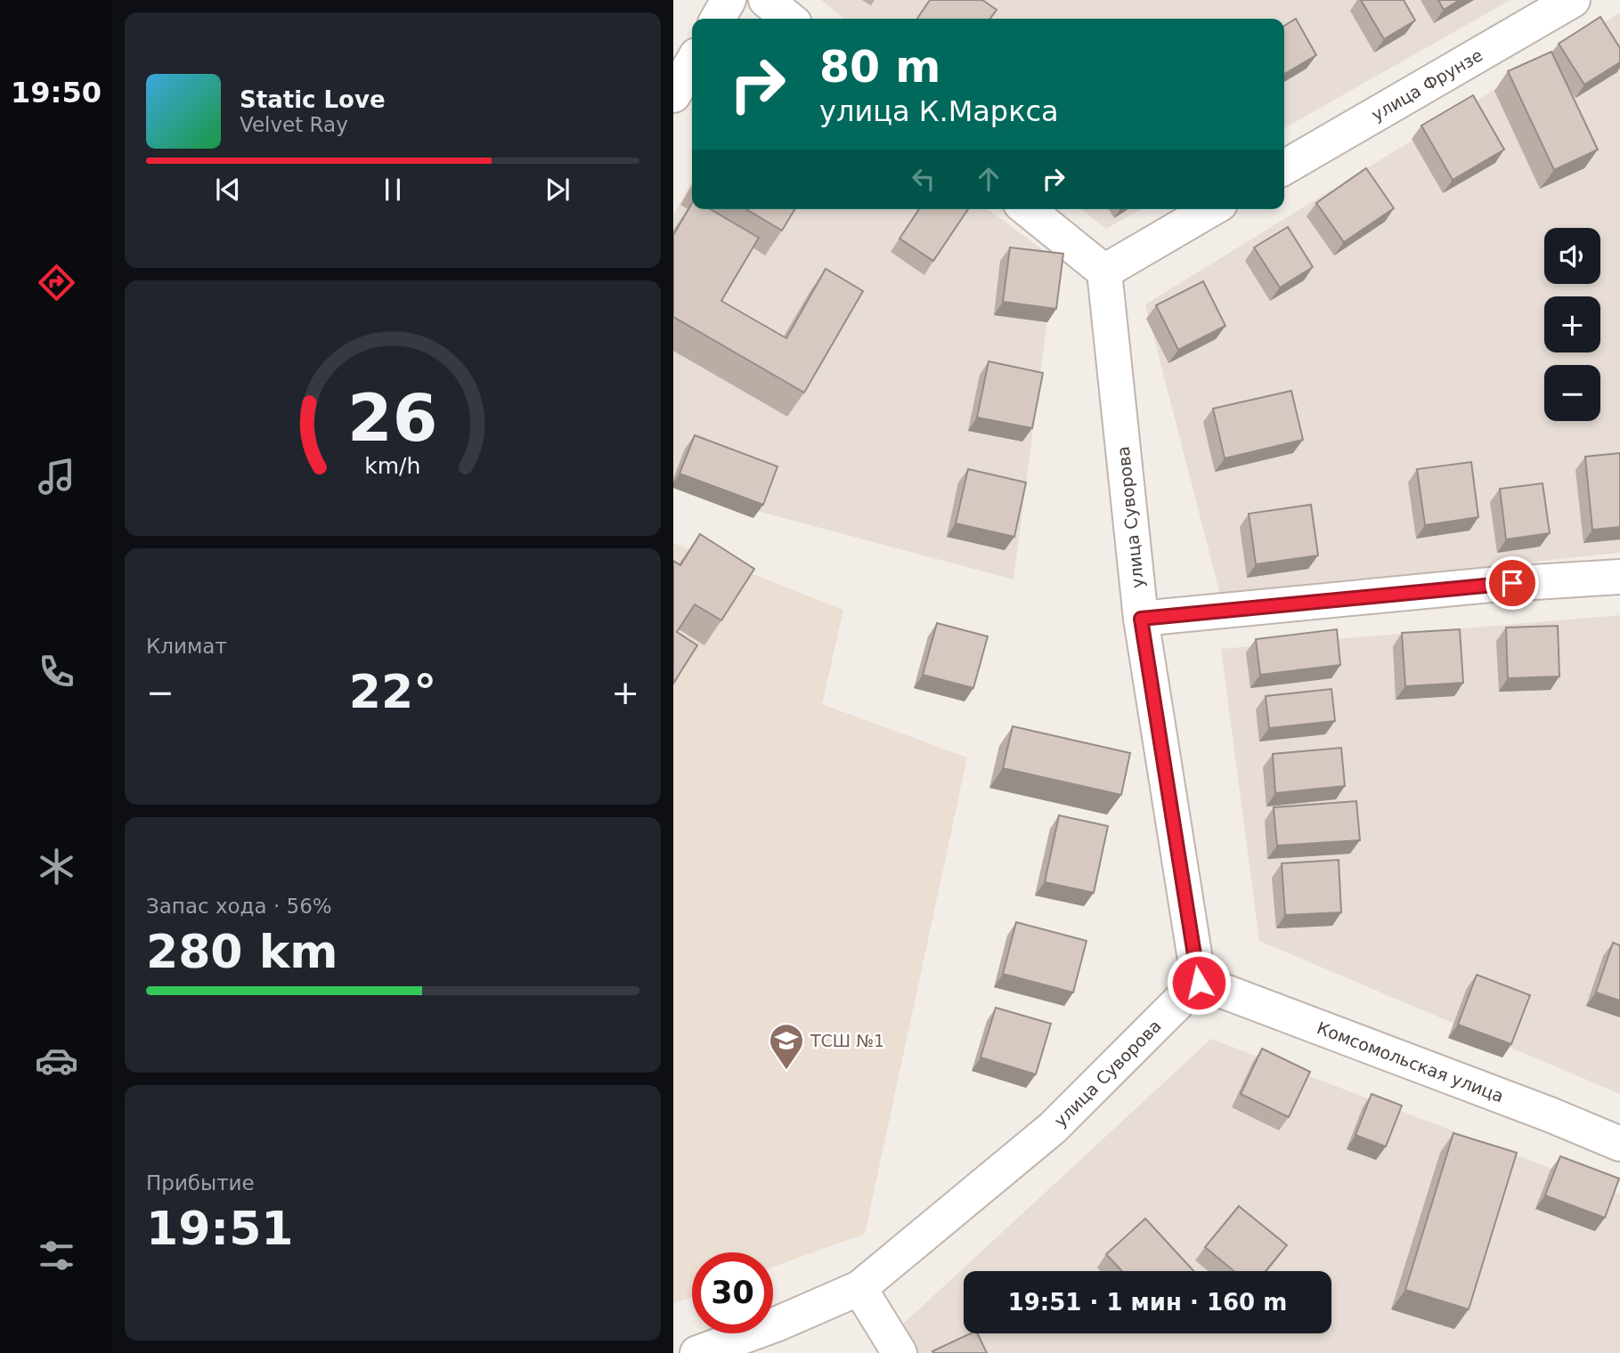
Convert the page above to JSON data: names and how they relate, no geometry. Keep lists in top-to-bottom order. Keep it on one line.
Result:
{"streets":{"street":["улица Фрунзе","улица Суворова","Комсомольская улица"]},"crossings":[["улица Суворова","Комсомольская улица"]],"places":{"school or university":["ТСШ №1"]},"page":{"tabs":"19:50","turn":["80 m","улица К.Маркса"],"song":["Static Love","Velvet Ray"],"map_buttons":["+","−"],"tile":["Климат",["Запас хода · 56%","280 km"],["Прибытие","19:51"]],"heat":["−","22°","+"],"limit":"30","trip":"19:51 · 1 мин · 160 m","gauge":["26","km/h"]}}
